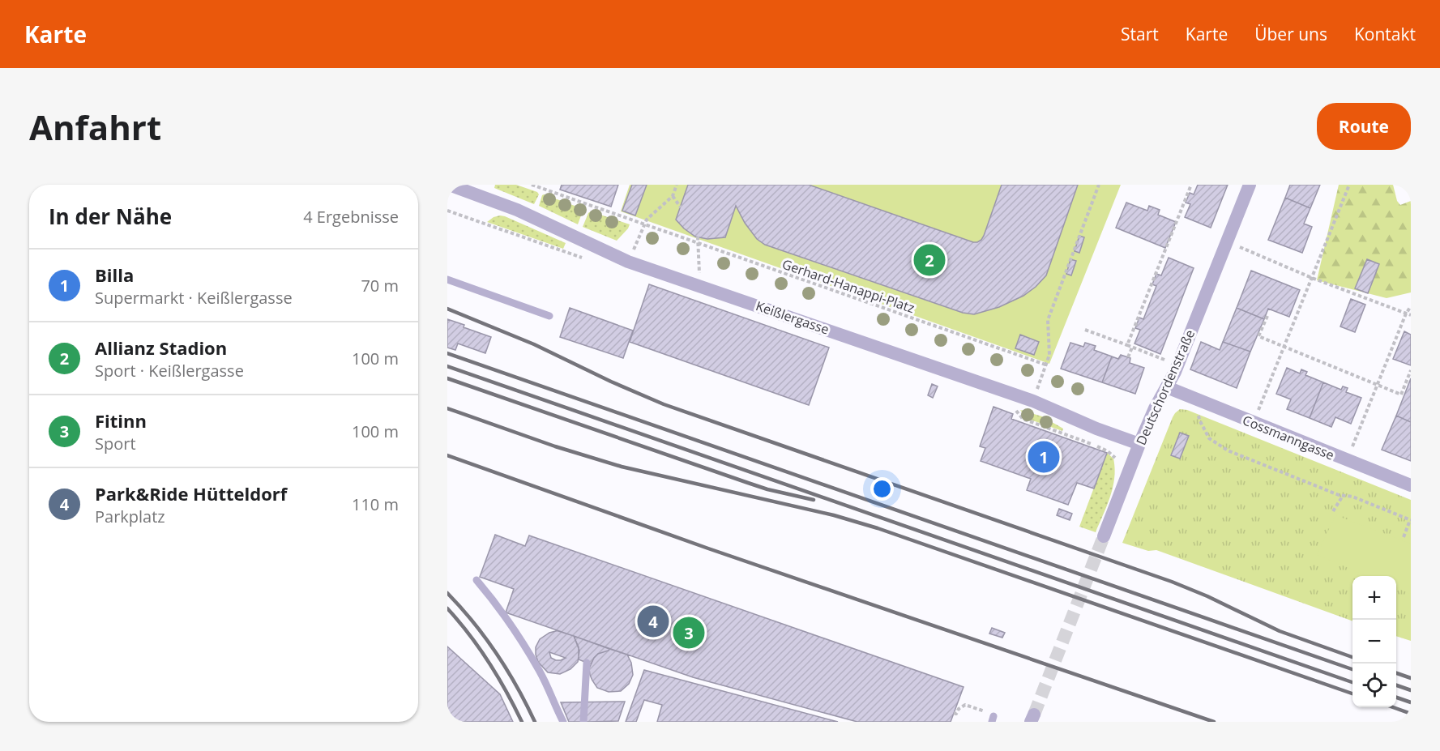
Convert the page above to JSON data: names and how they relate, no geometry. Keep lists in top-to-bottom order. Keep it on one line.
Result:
{"streets":{"street":["Keißlergasse","Deutschordenstraße","Cossmanngasse"],"path":["Gerhard-Hanappi-Platz"]},"crossings":[["Keißlergasse","Deutschordenstraße"],["Deutschordenstraße","Cossmanngasse"]],"page":{"header":"Karte","nav":["Start","Karte","Über uns","Kontakt"],"buttons":"Route","title":"Anfahrt","heading":["In der Nähe","4 Ergebnisse"],"pins":["2","1","4","3"],"list":[{"mark":"1","name":"Billa","note":"Supermarkt · Keißlergasse","value":"70 m"},{"mark":"2","name":"Allianz Stadion","note":"Sport · Keißlergasse","value":"100 m"},{"mark":"3","name":"Fitinn","note":"Sport","value":"100 m"},{"mark":"4","name":"Park&Ride Hütteldorf","note":"Parkplatz","value":"110 m"}],"map_buttons":["+","−"]}}
